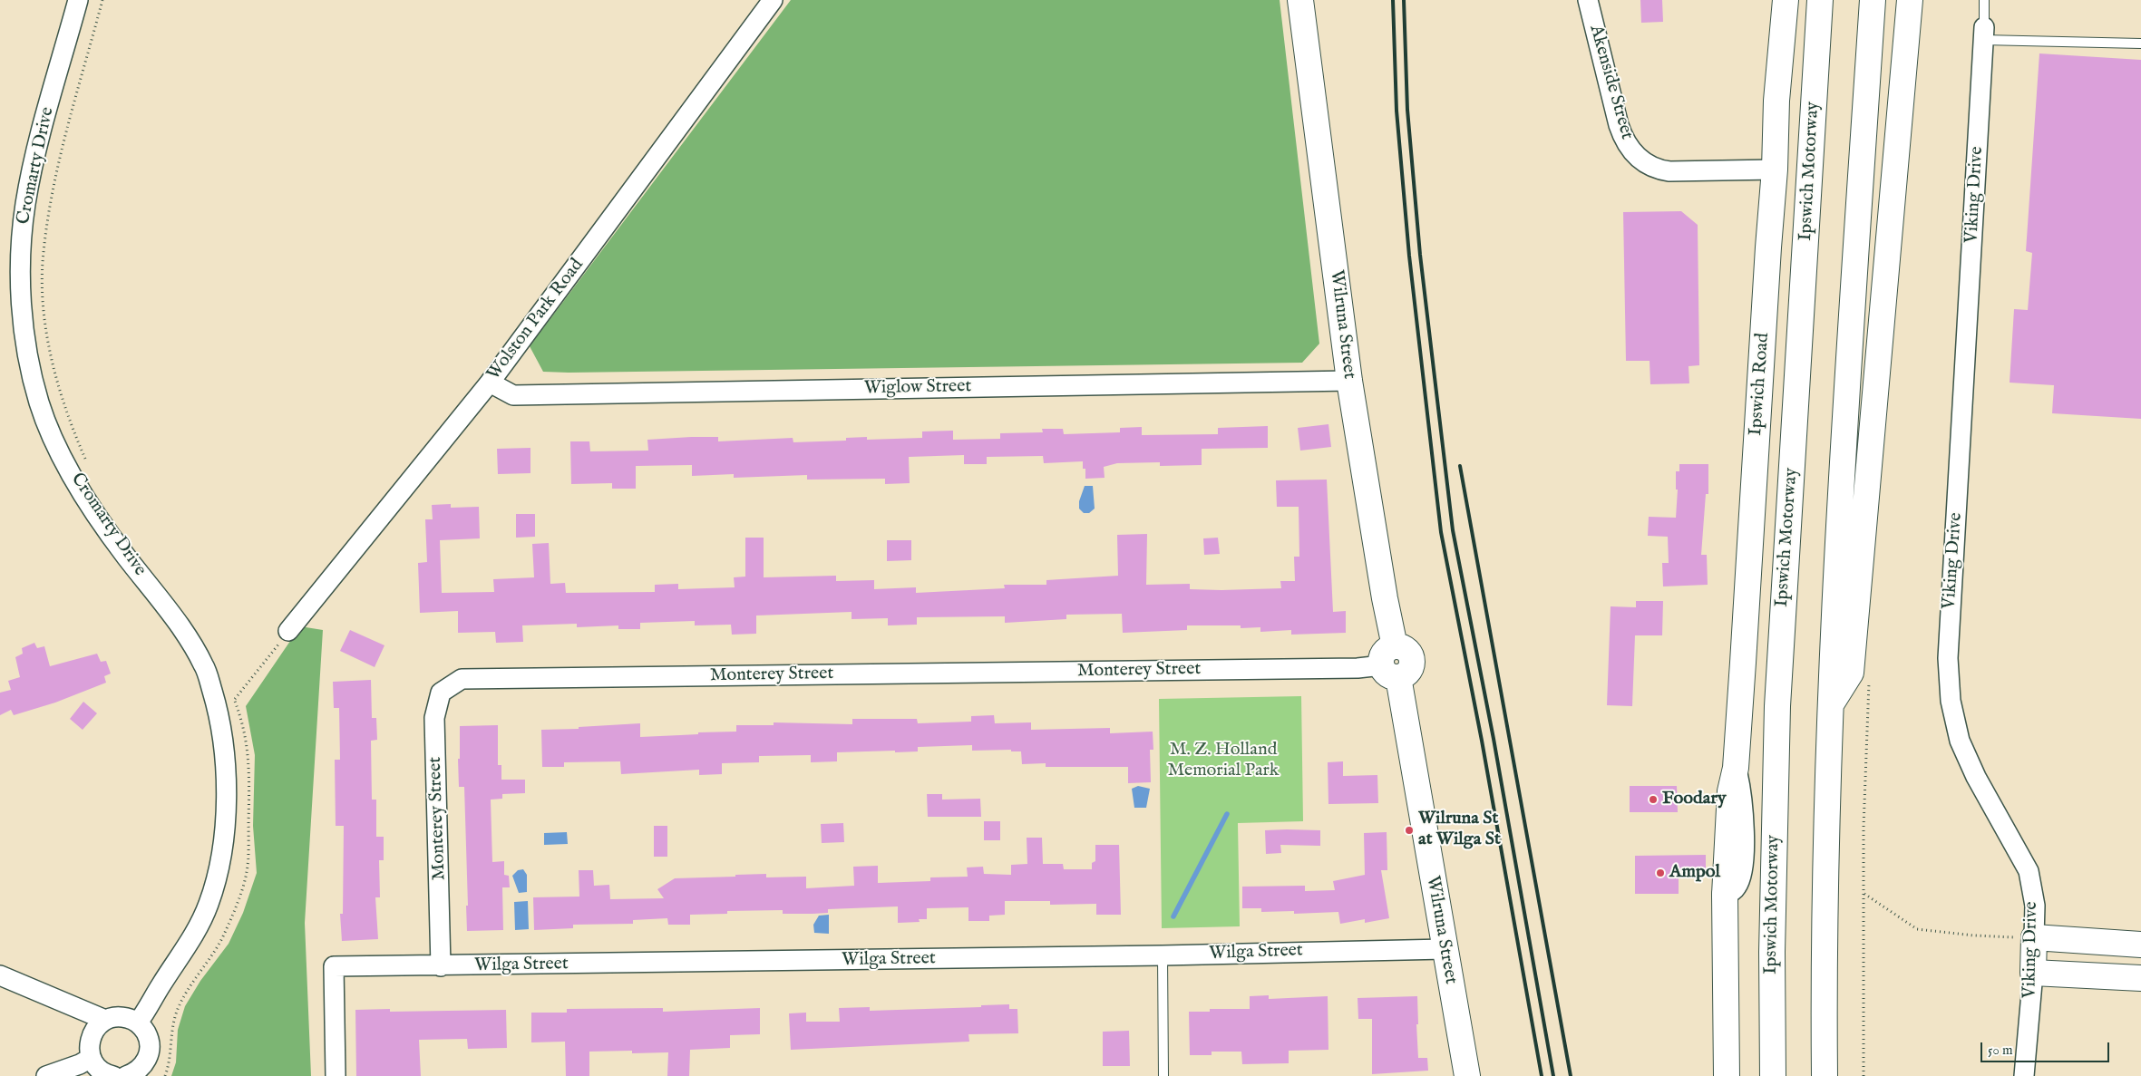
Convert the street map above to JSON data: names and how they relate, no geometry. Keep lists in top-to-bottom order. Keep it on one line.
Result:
{"streets":{"main road":["Ipswich Motorway","Viking Drive","Wilruna Street","Ipswich Road"],"street":["Akenside Street","Cromarty Drive","Wolston Park Road","Wiglow Street","Monterey Street","Wilga Street"]},"crossings":[["Akenside Street","Ipswich Road"],["Wolston Park Road","Wiglow Street"],["Wilruna Street","Wiglow Street"],["Wilruna Street","Monterey Street"],["Wilruna Street","Wilga Street"],["Monterey Street","Wilga Street"]],"parks":["M. Z. Holland Memorial Park"],"places":["Foodary","Wilruna St at Wilga St","Ampol"],"scale_bar":"50 m"}
